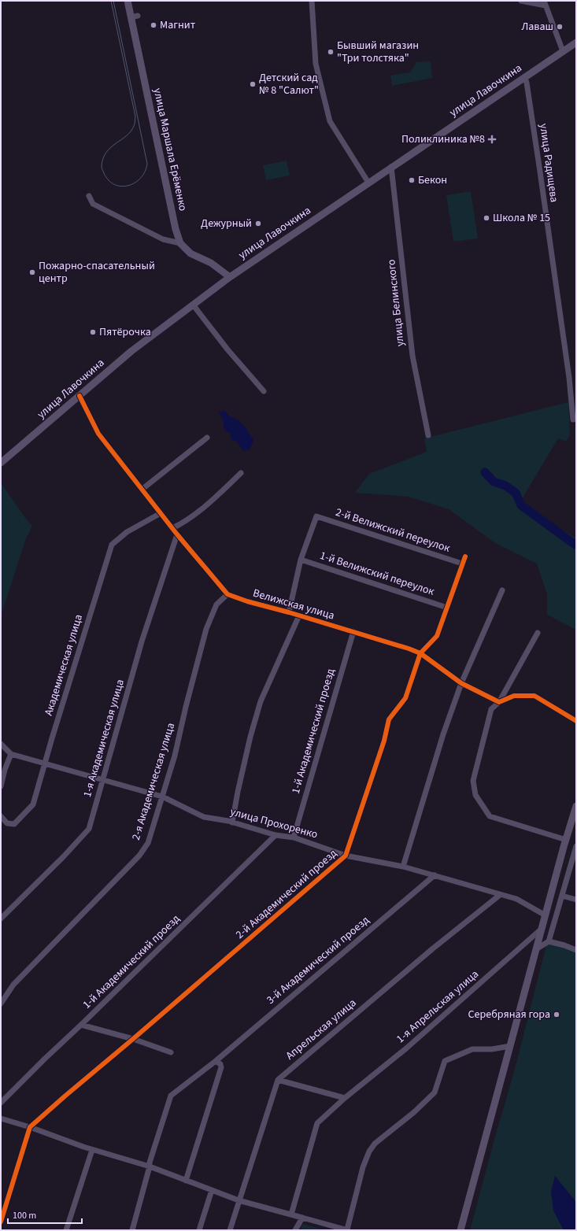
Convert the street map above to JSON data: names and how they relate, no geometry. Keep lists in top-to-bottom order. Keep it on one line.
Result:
{"streets":{"main road":["улица Лавочкина","улица Маршала Ерёменко"],"street":["улица Радищева","улица Белинского","2-й Велижский переулок","1-й Велижский переулок","Велижская улица","Академическая улица","1-й Академический проезд","1-я Академическая улица","2-я Академическая улица","улица Прохоренко","2-й Академический проезд","3-й Академический проезд","1-я Апрельская улица","Апрельская улица"]},"crossings":[["улица Лавочкина","улица Маршала Ерёменко"],["улица Лавочкина","улица Радищева"],["улица Лавочкина","улица Белинского"],["2-й Велижский переулок","1-й Велижский переулок"],["Велижская улица","1-й Академический проезд"],["Велижская улица","2-я Академическая улица"],["Велижская улица","2-й Академический проезд"],["Академическая улица","улица Прохоренко"],["1-й Академический проезд","улица Прохоренко"],["1-я Академическая улица","улица Прохоренко"],["2-я Академическая улица","улица Прохоренко"],["улица Прохоренко","2-й Академический проезд"],["улица Прохоренко","3-й Академический проезд"],["улица Прохоренко","Апрельская улица"]],"places":{"other":["Магнит","Лаваш","Бывший магазин \"Три толстяка\"","Детский сад № 8 \"Салют\"","Бекон","Школа № 15","Дежурный","Пожарно-спасательный центр","Пятёрочка","Серебряная гора"],"health":["Поликлиника №8"]},"scale_bar":"100 m"}
